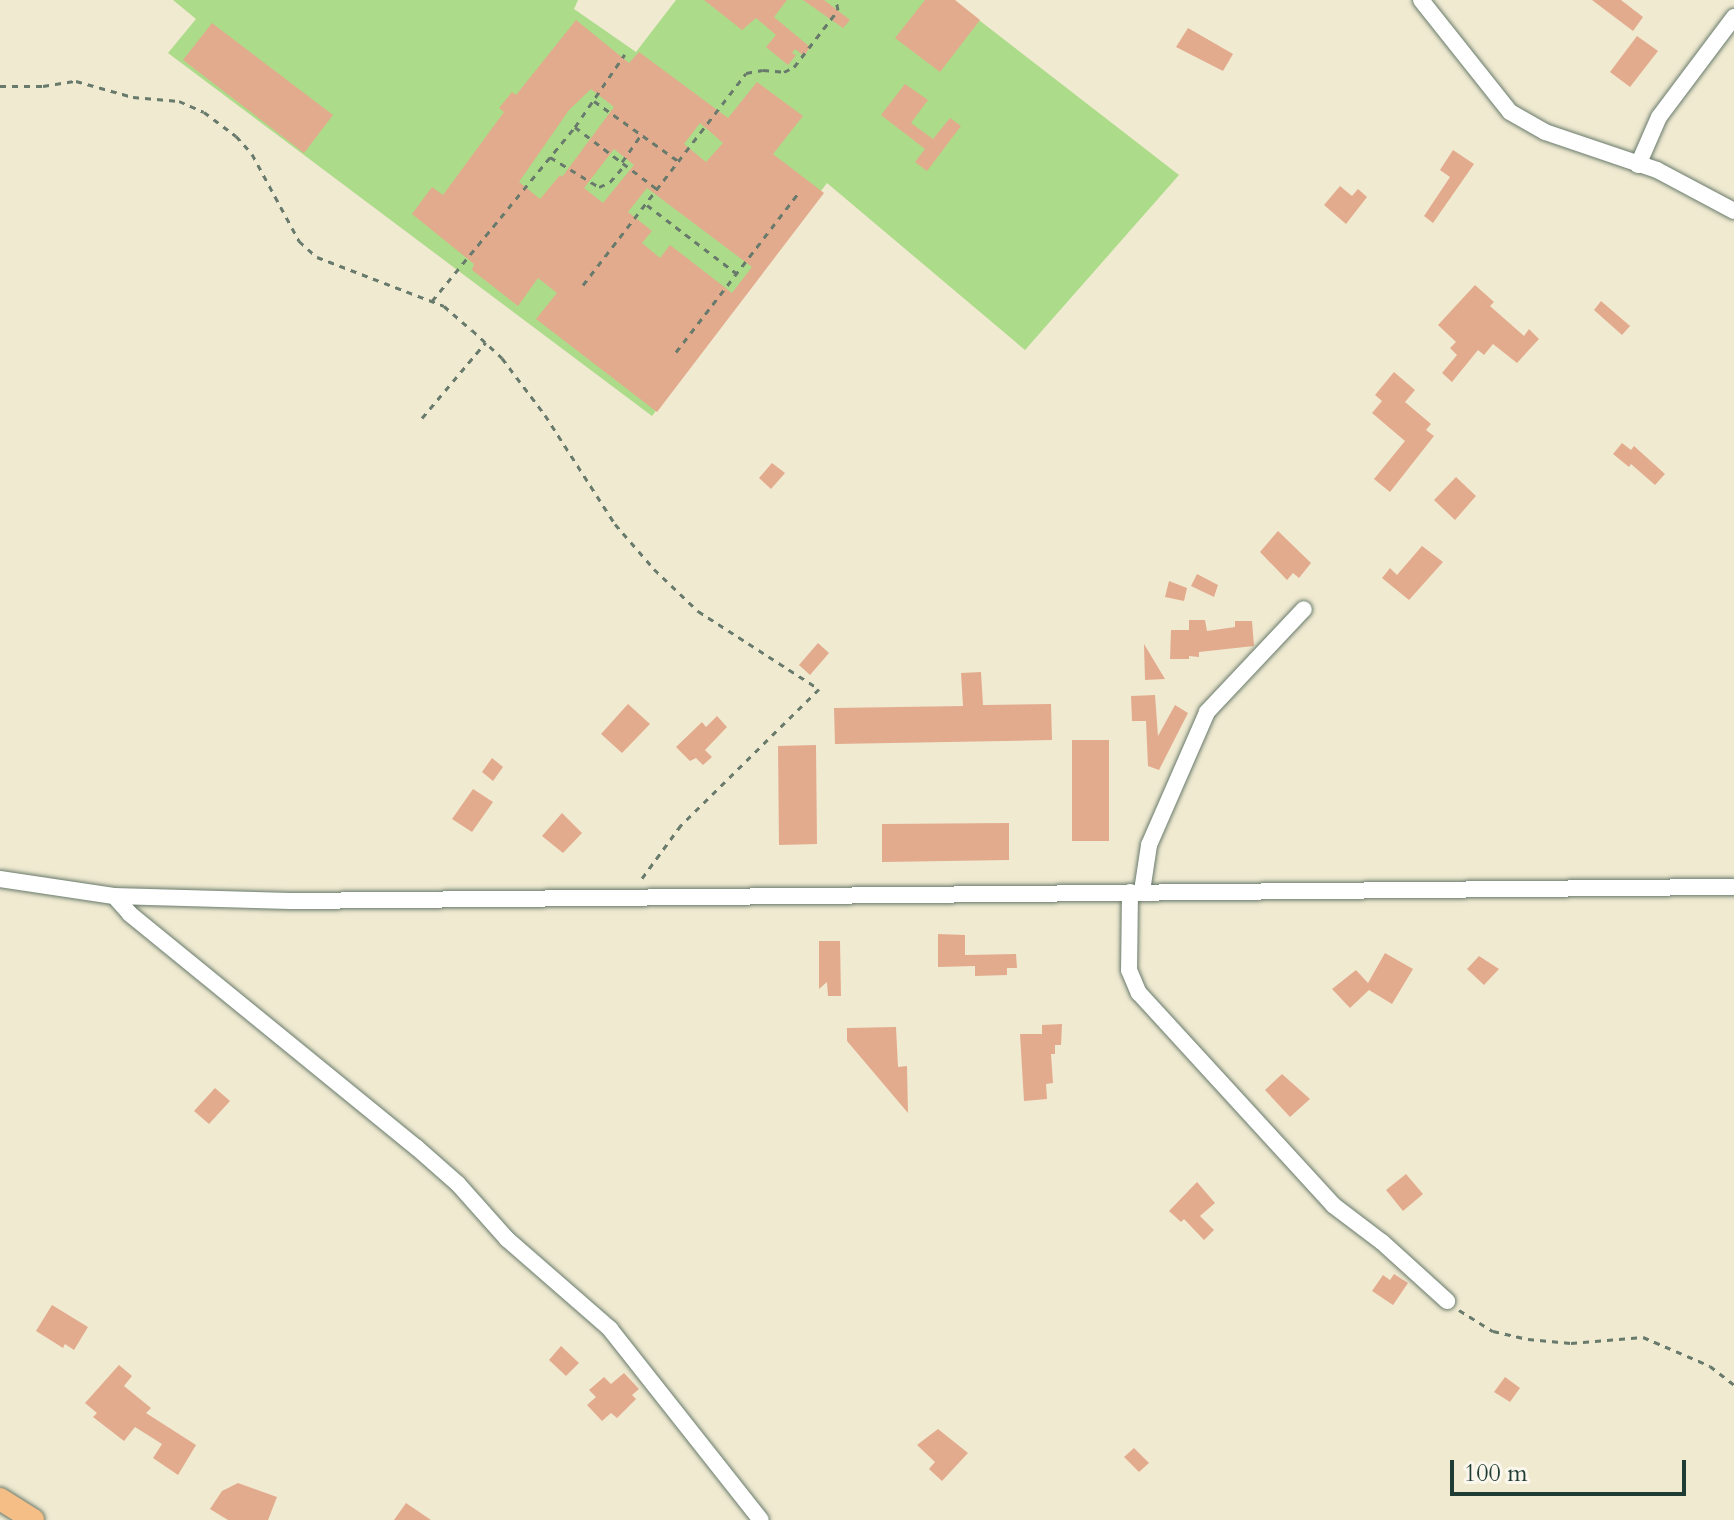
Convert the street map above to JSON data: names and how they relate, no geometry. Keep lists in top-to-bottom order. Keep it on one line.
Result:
{"scale_bar":"100 m"}
